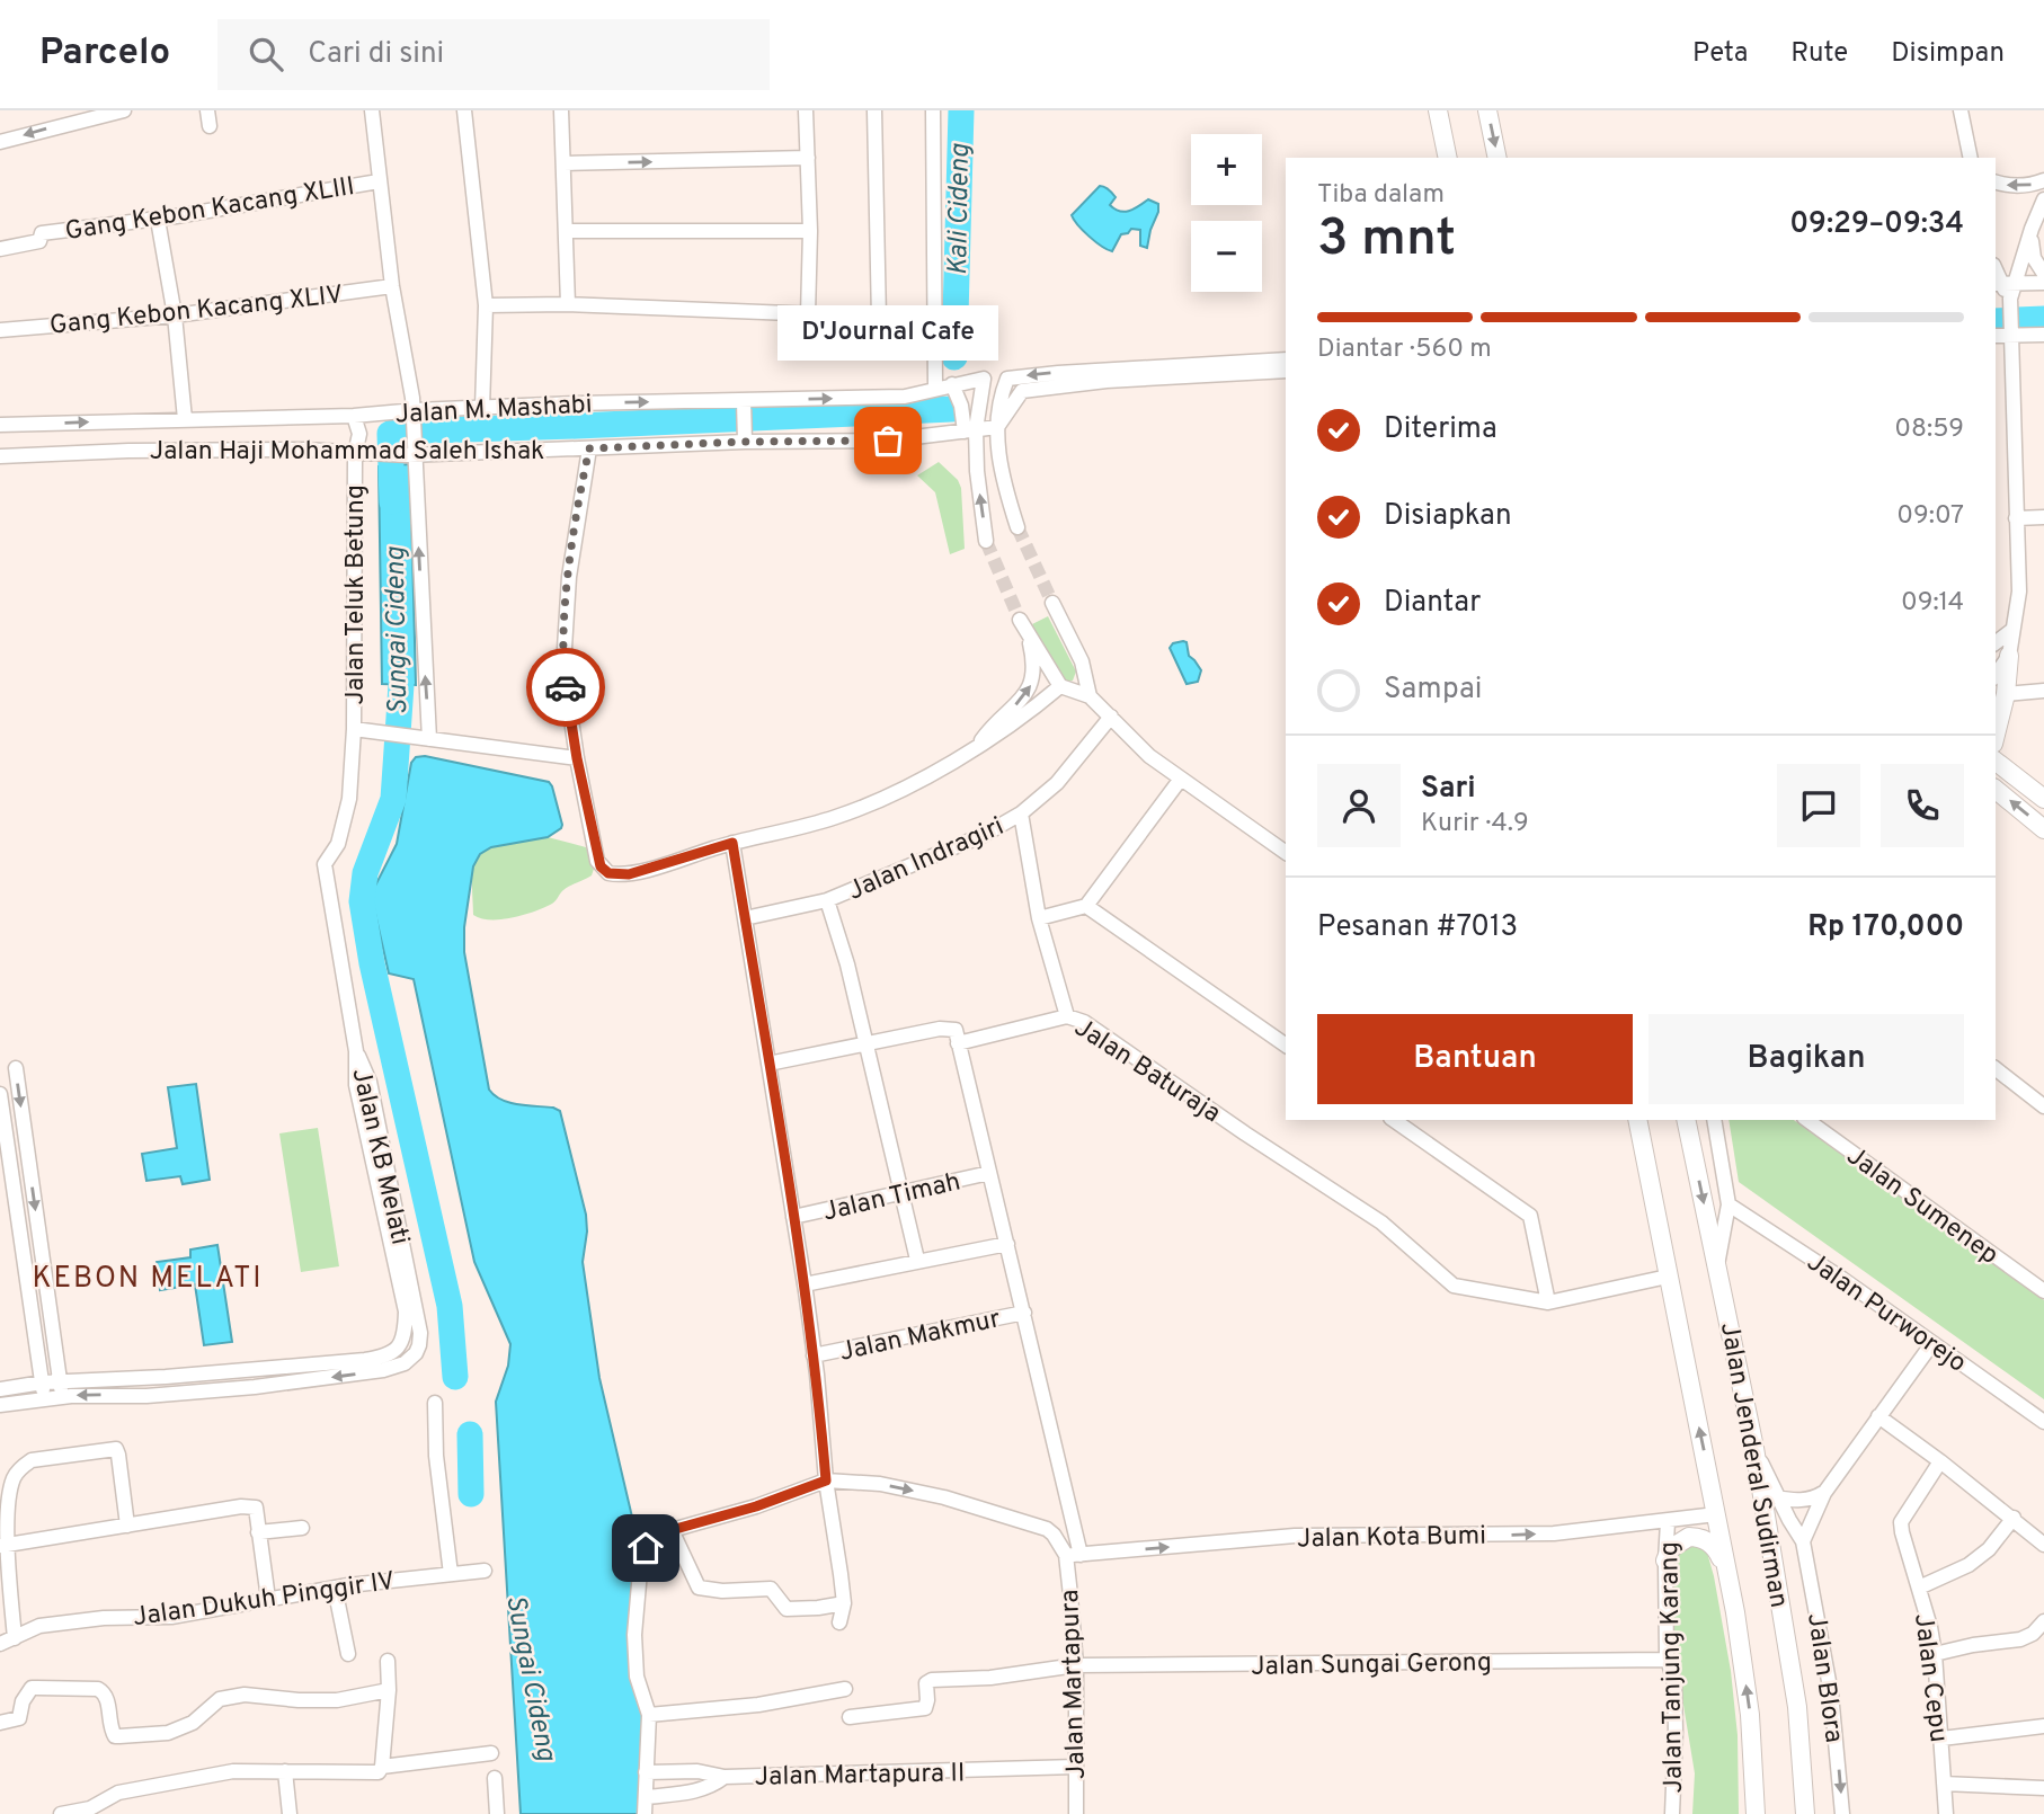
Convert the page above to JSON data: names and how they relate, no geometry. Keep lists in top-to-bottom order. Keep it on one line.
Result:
{"streets":{"main road":["Jalan Jenderal Sudirman"],"street":["Gang Kebon Kacang XLIII","Gang Kebon Kacang XLIV","Jalan M. Mashabi","Jalan Haji Mohammad Saleh Ishak","Jalan Teluk Betung","Jalan Indragiri","Jalan Baturaja","Jalan KB Melati","Jalan Timah","Jalan Sumenep","Jalan Purworejo","Jalan Makmur","Jalan Kota Bumi","Jalan Dukuh Pinggir IV","Jalan Sungai Gerong","Jalan Tanjung Karang","Jalan Blora","Jalan Cepu","Jalan Martapura","Jalan Martapura II"]},"crossings":[["Jalan M. Mashabi","Jalan Haji Mohammad Saleh Ishak"],["Jalan M. Mashabi","Jalan Teluk Betung"],["Jalan Haji Mohammad Saleh Ishak","Jalan Teluk Betung"],["Jalan Teluk Betung","Jalan KB Melati"],["Jalan Baturaja","Jalan Jenderal Sudirman"],["Jalan Jenderal Sudirman","Jalan Kota Bumi"],["Jalan Jenderal Sudirman","Jalan Blora"],["Jalan Kota Bumi","Jalan Tanjung Karang"],["Jalan Kota Bumi","Jalan Martapura"],["Jalan Sungai Gerong","Jalan Tanjung Karang"],["Jalan Sungai Gerong","Jalan Martapura"],["Jalan Martapura","Jalan Martapura II"]],"one_way":["Jalan Kota Bumi","Jalan Blora"],"districts":["KEBON MELATI"],"water":["Kali Cideng","Sungai Cideng"],"places":["D'Journal Cafe"],"page":{"header":"Parcelo","search":"Cari di sini","nav":["Peta","Rute","Disimpan"],"map_buttons":["+","−"],"heading":["3 mnt","Tiba dalam","09:29–09:34"],"panel":["Sari","Kurir · 4.9","Pesanan #7013","Rp 170,000"],"bar":"Diantar · 560 m","bubble":"D'Journal Cafe","list":[["Diterima","08:59"],["Disiapkan","09:07"],["Diantar","09:14"],"Sampai"],"buttons":["Bantuan","Bagikan"]}}
